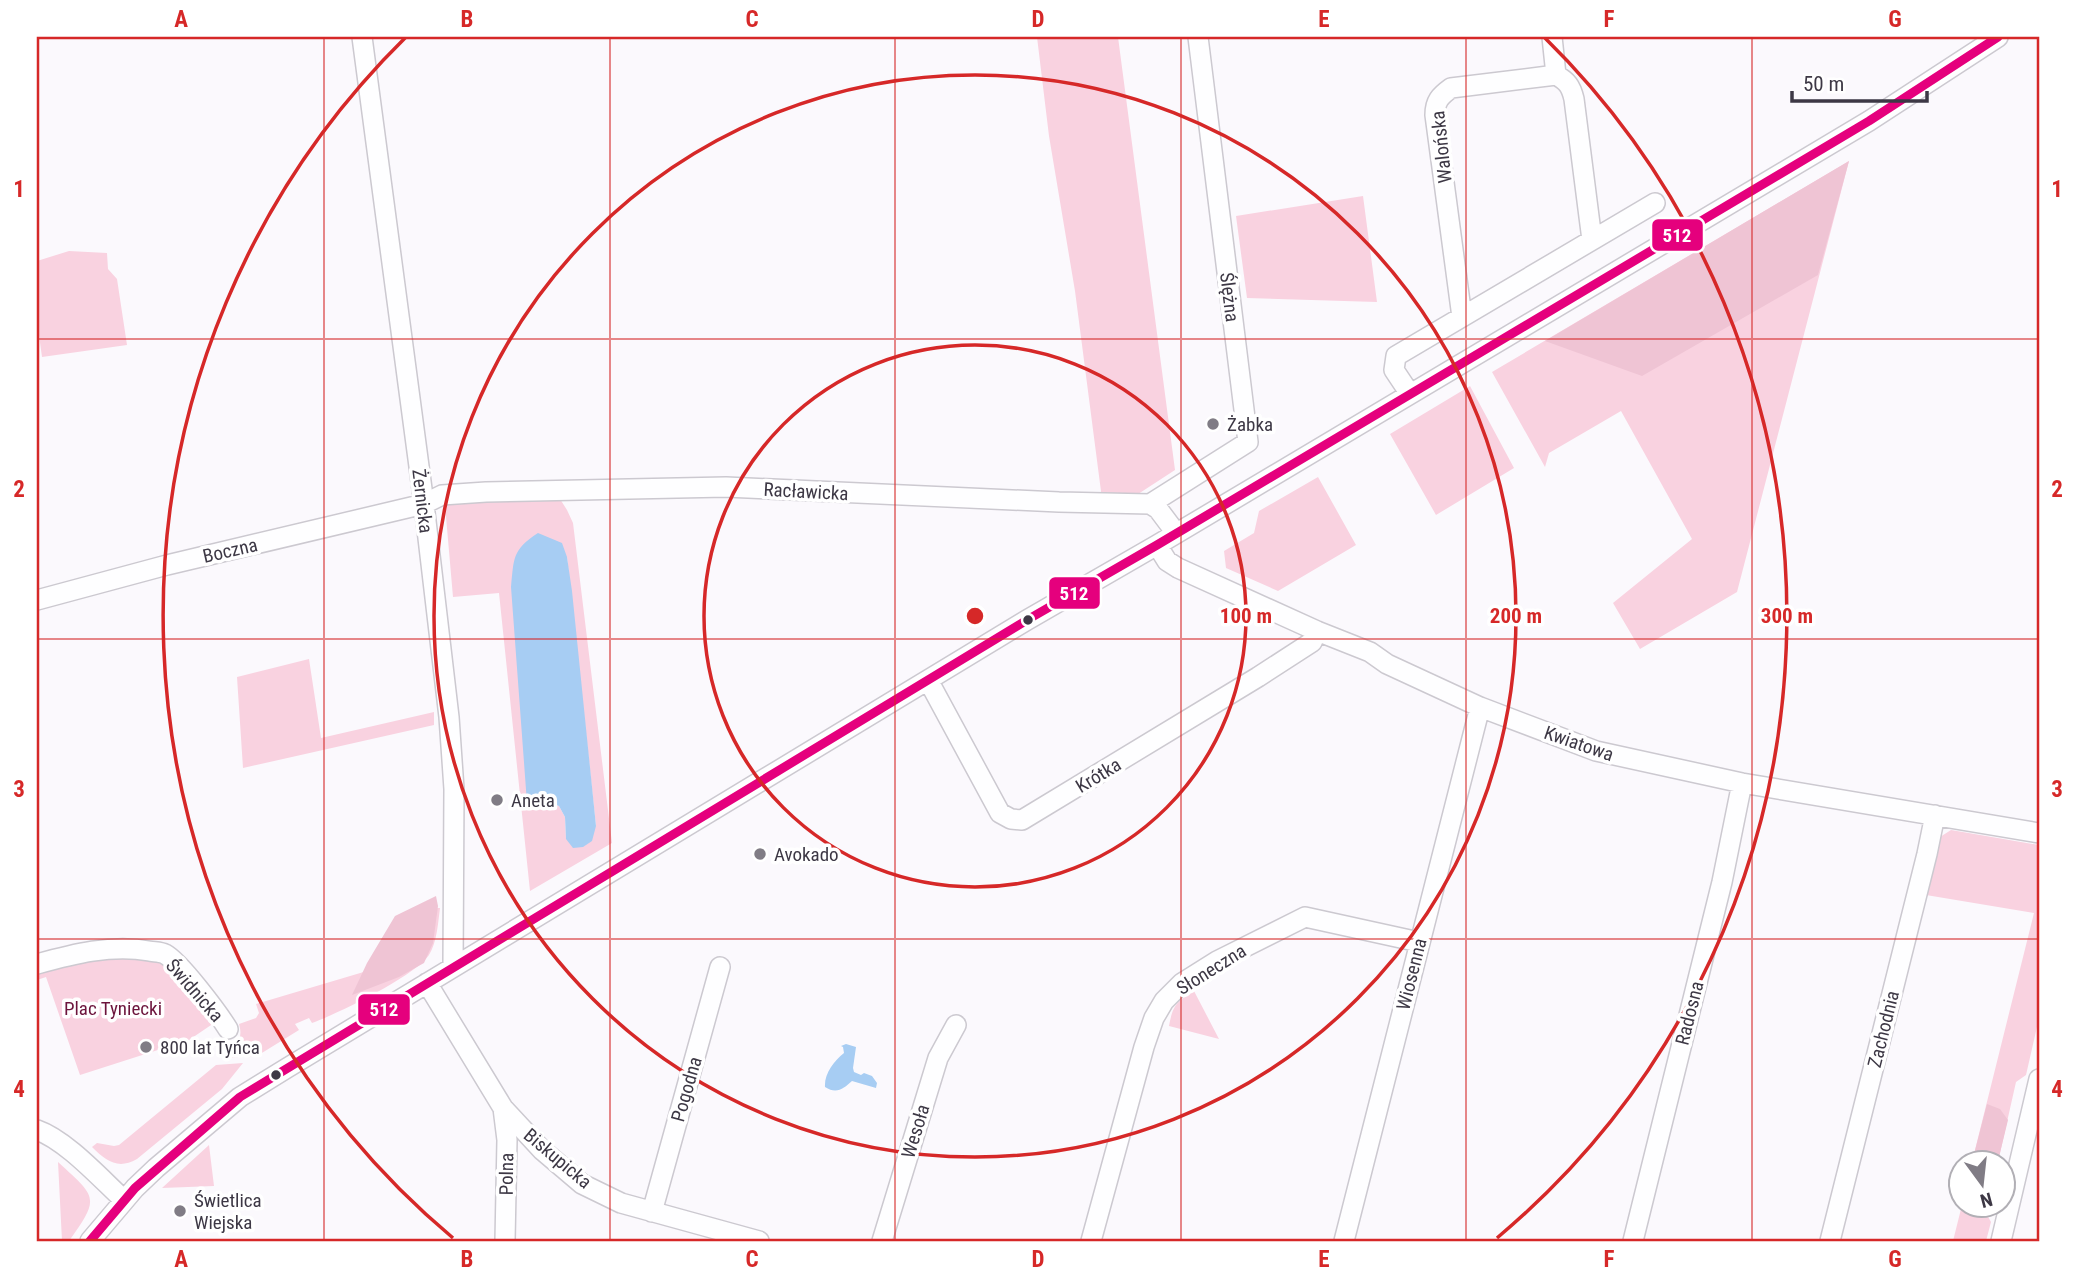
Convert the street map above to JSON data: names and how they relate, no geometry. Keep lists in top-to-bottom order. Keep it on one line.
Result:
{"streets":{"street":["Walońska","Ślężna","Racławicka","Żernicka","Boczna","Kwiatowa","Krótka","Słoneczna","Wiosenna","Świdnicka","Radosna","Zachodnia","Pogodna","Wesoła","Biskupicka","Polna"]},"crossings":[["Ślężna","Racławicka"],["Racławicka","Żernicka"],["Racławicka","Boczna"],["Żernicka","Boczna"],["Kwiatowa","Krótka"],["Kwiatowa","Wiosenna"],["Kwiatowa","Radosna"],["Kwiatowa","Zachodnia"],["Słoneczna","Wiosenna"],["Pogodna","Biskupicka"],["Biskupicka","Polna"]],"parks":["Plac Tyniecki"],"places":["Żabka","Aneta","Avokado","800 lat Tyńca","Świetlica Wiejska"],"lines":["transit line 512"],"scale_bar":"50 m","north":"bottom","grid":{"columns":["A","B","C","D","E","F","G"],"rows":["1","2","3","4"]},"rings":["100 m","200 m","300 m"]}
